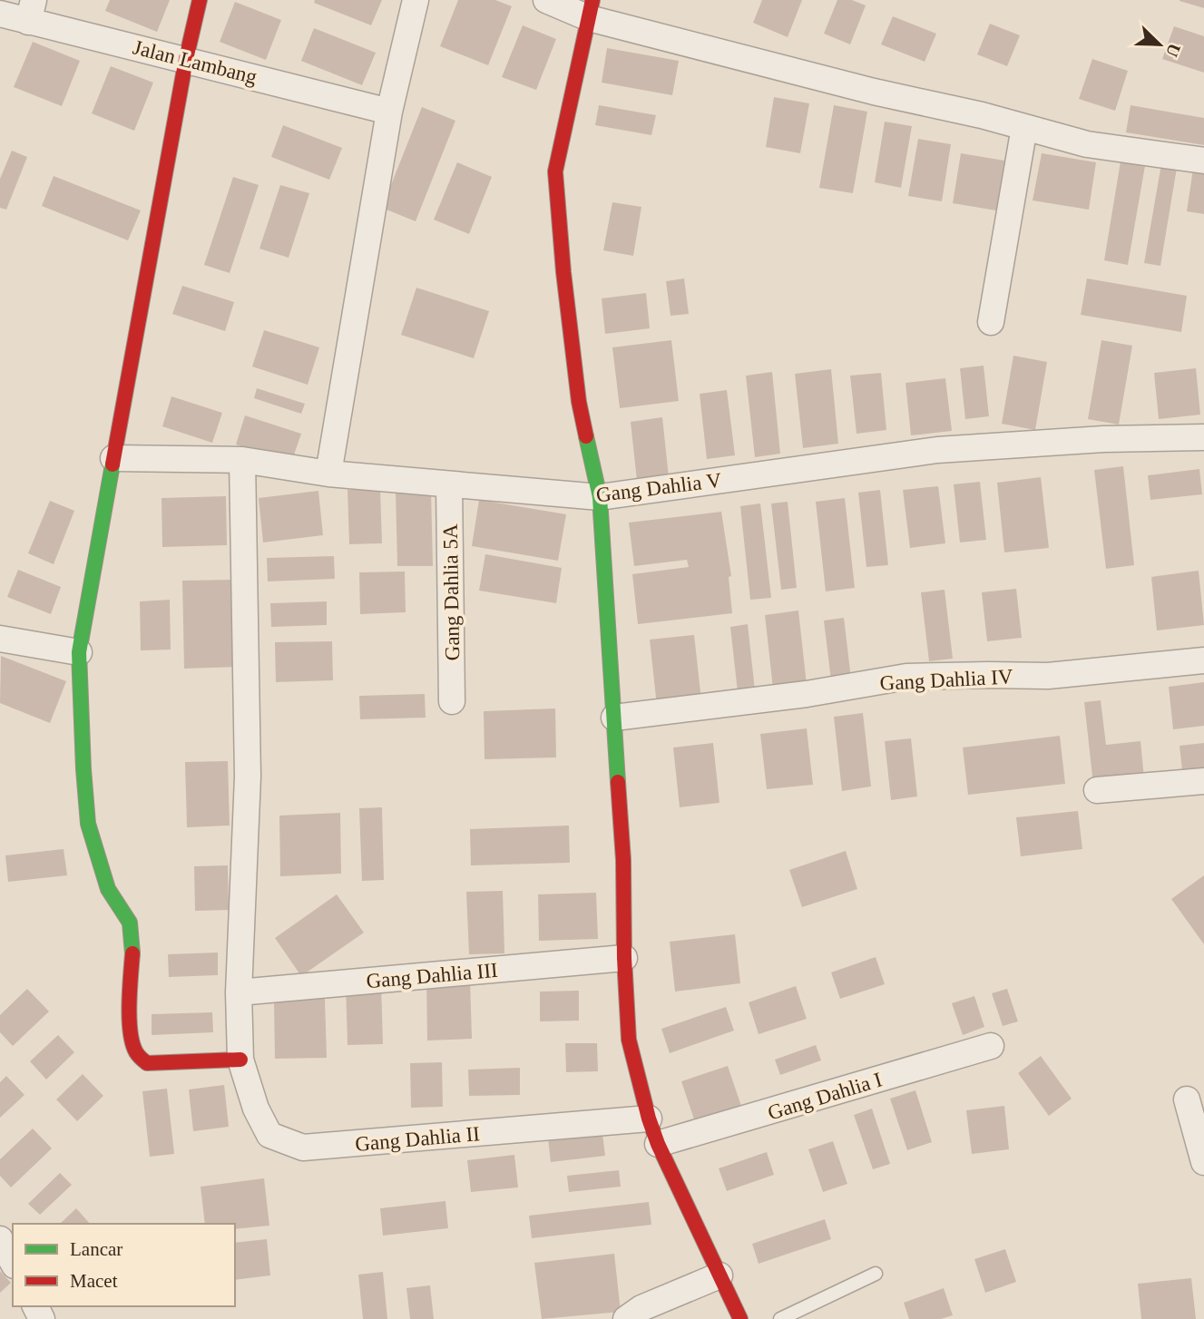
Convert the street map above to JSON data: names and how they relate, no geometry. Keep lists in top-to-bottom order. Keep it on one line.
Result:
{"streets":{"street":["Jalan Lambang","Gang Dahlia V","Gang Dahlia 5A","Gang Dahlia IV","Gang Dahlia III","Gang Dahlia I","Gang Dahlia II"]},"crossings":[["Gang Dahlia V","Gang Dahlia 5A"],["Gang Dahlia V","Gang Dahlia II"],["Gang Dahlia III","Gang Dahlia II"]],"legend":["Lancar","Macet"],"north":"bottom right"}
